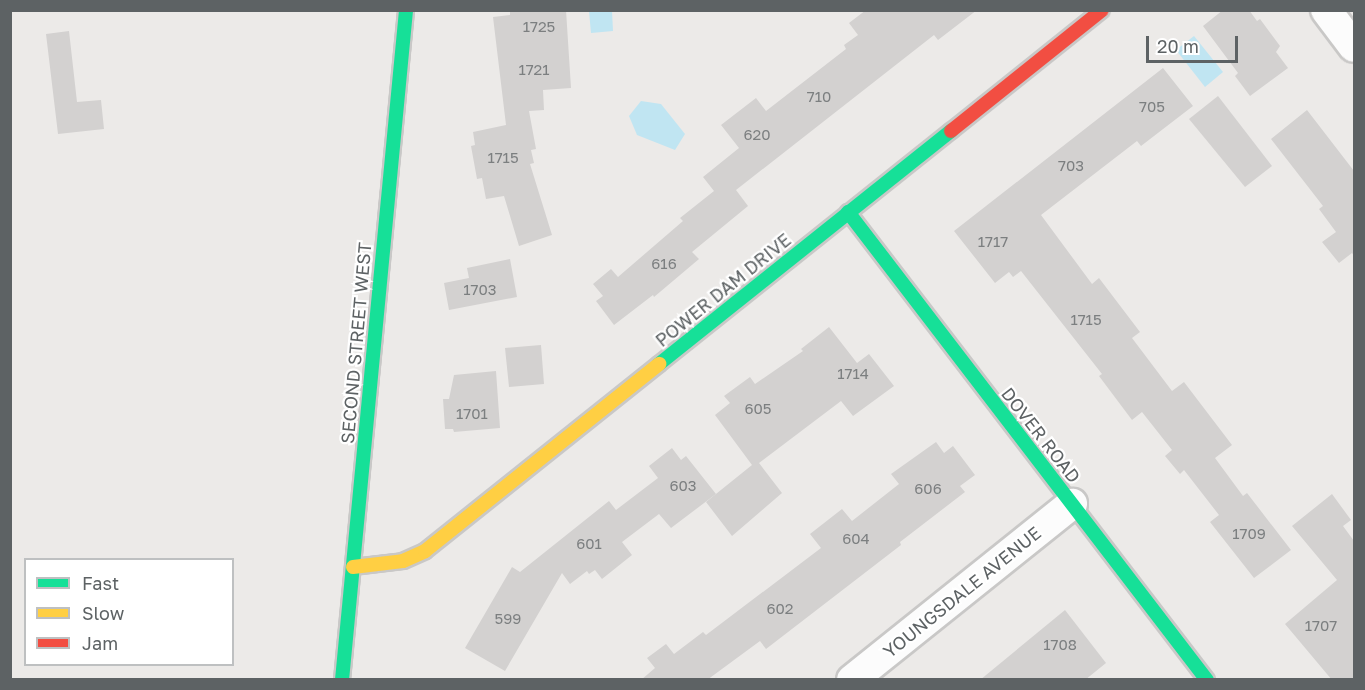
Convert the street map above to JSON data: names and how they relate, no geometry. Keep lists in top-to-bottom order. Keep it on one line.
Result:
{"streets":{"street":["POWER DAM DRIVE","SECOND STREET WEST","DOVER ROAD","YOUNGSDALE AVENUE"]},"crossings":[["POWER DAM DRIVE","SECOND STREET WEST"],["POWER DAM DRIVE","DOVER ROAD"],["DOVER ROAD","YOUNGSDALE AVENUE"]],"house_numbers":["1725","1721","710","705","620","1715","703","1717","616","1703","1715","1714","605","1701","603","606","1709","604","601","602","599","1707","1708"],"legend":["Fast","Slow","Jam"],"scale_bar":"20 m"}
